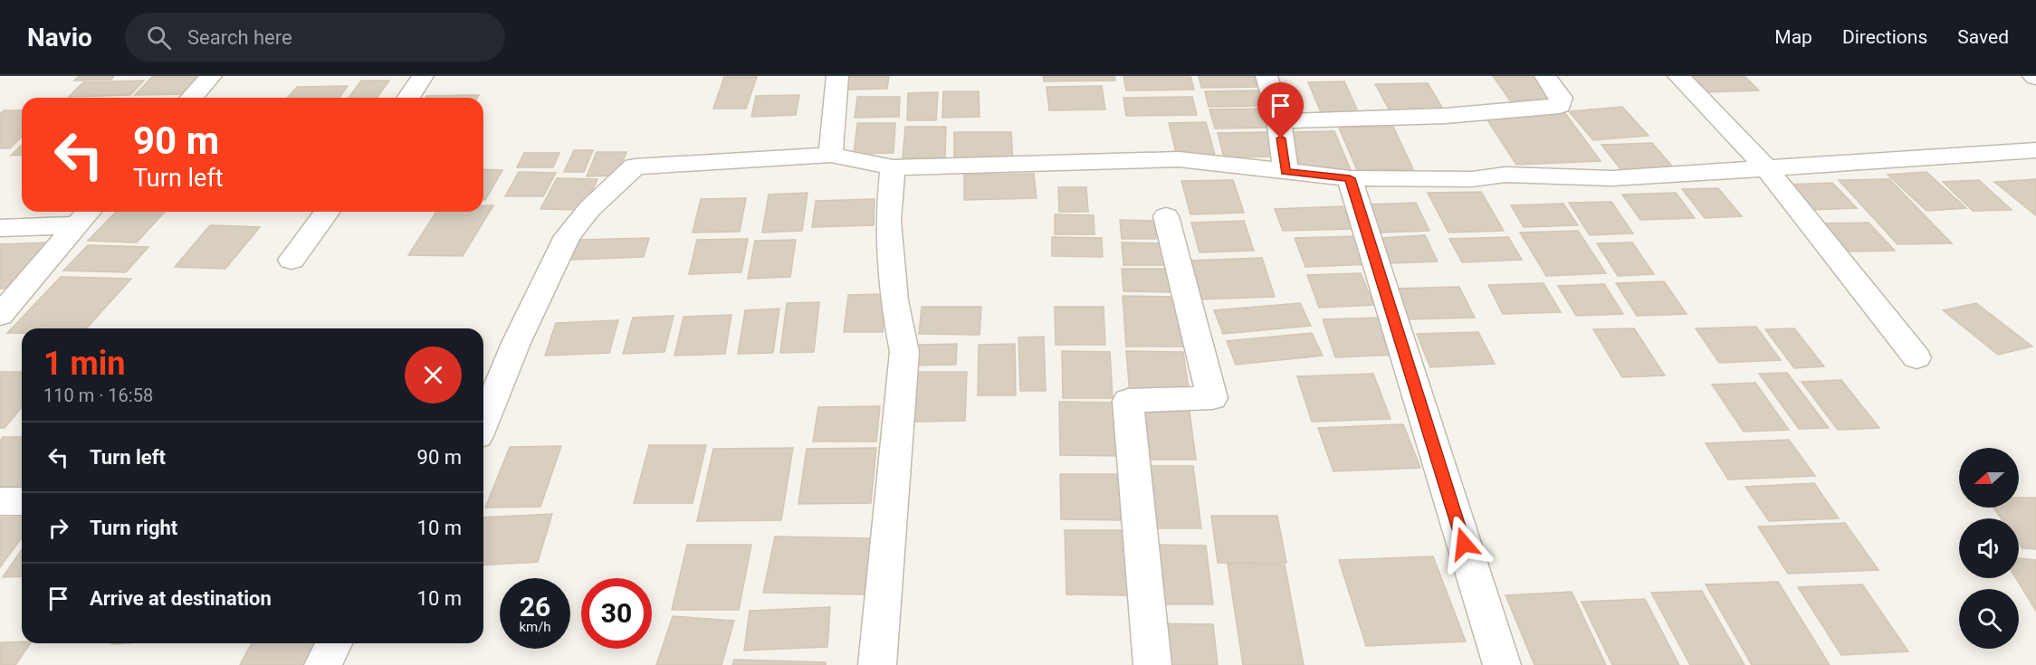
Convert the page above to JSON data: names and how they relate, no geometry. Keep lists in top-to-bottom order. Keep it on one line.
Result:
{"north":"left","page":{"header":"Navio","search":"Search here","nav":["Map","Directions","Saved"],"turn":["90 m","Turn left"],"heading":["1 min","110 m · 16:58"],"list":[{"name":"Turn left","value":"90 m"},{"name":"Turn right","value":"10 m"},{"name":"Arrive at destination","value":"10 m"}],"speed":"26 km/h","limit":"30"}}
